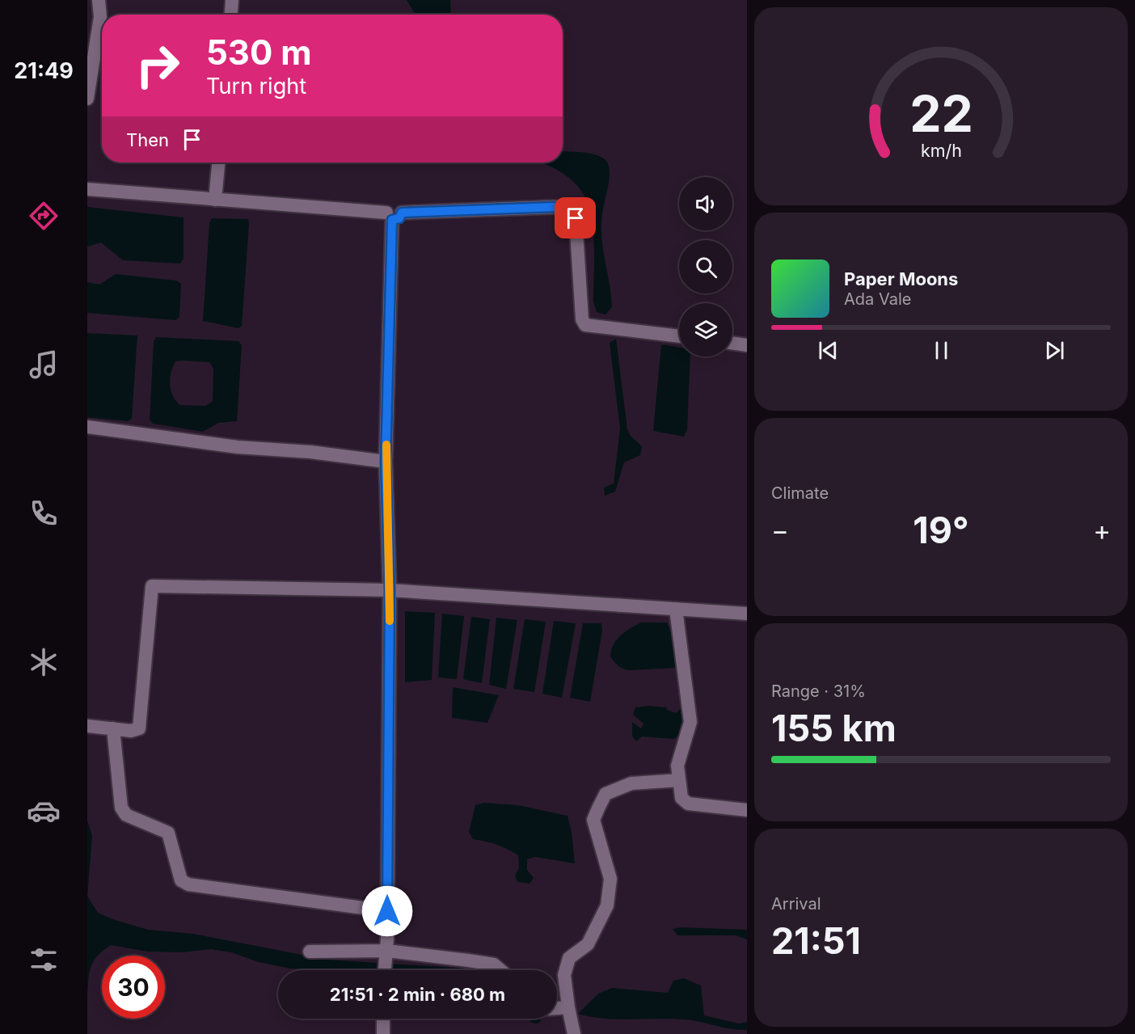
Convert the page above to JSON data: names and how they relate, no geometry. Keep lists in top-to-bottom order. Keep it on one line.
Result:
{"page":{"tabs":"21:49","turn":["530 m","Turn right"],"then":"Then","song":["Paper Moons","Ada Vale"],"tile":["Climate",["Range · 31%","155 km"],["Arrival","21:51"]],"heat":["−","19°","+"],"limit":"30","trip":"21:51 · 2 min · 680 m","gauge":["22","km/h"]}}
